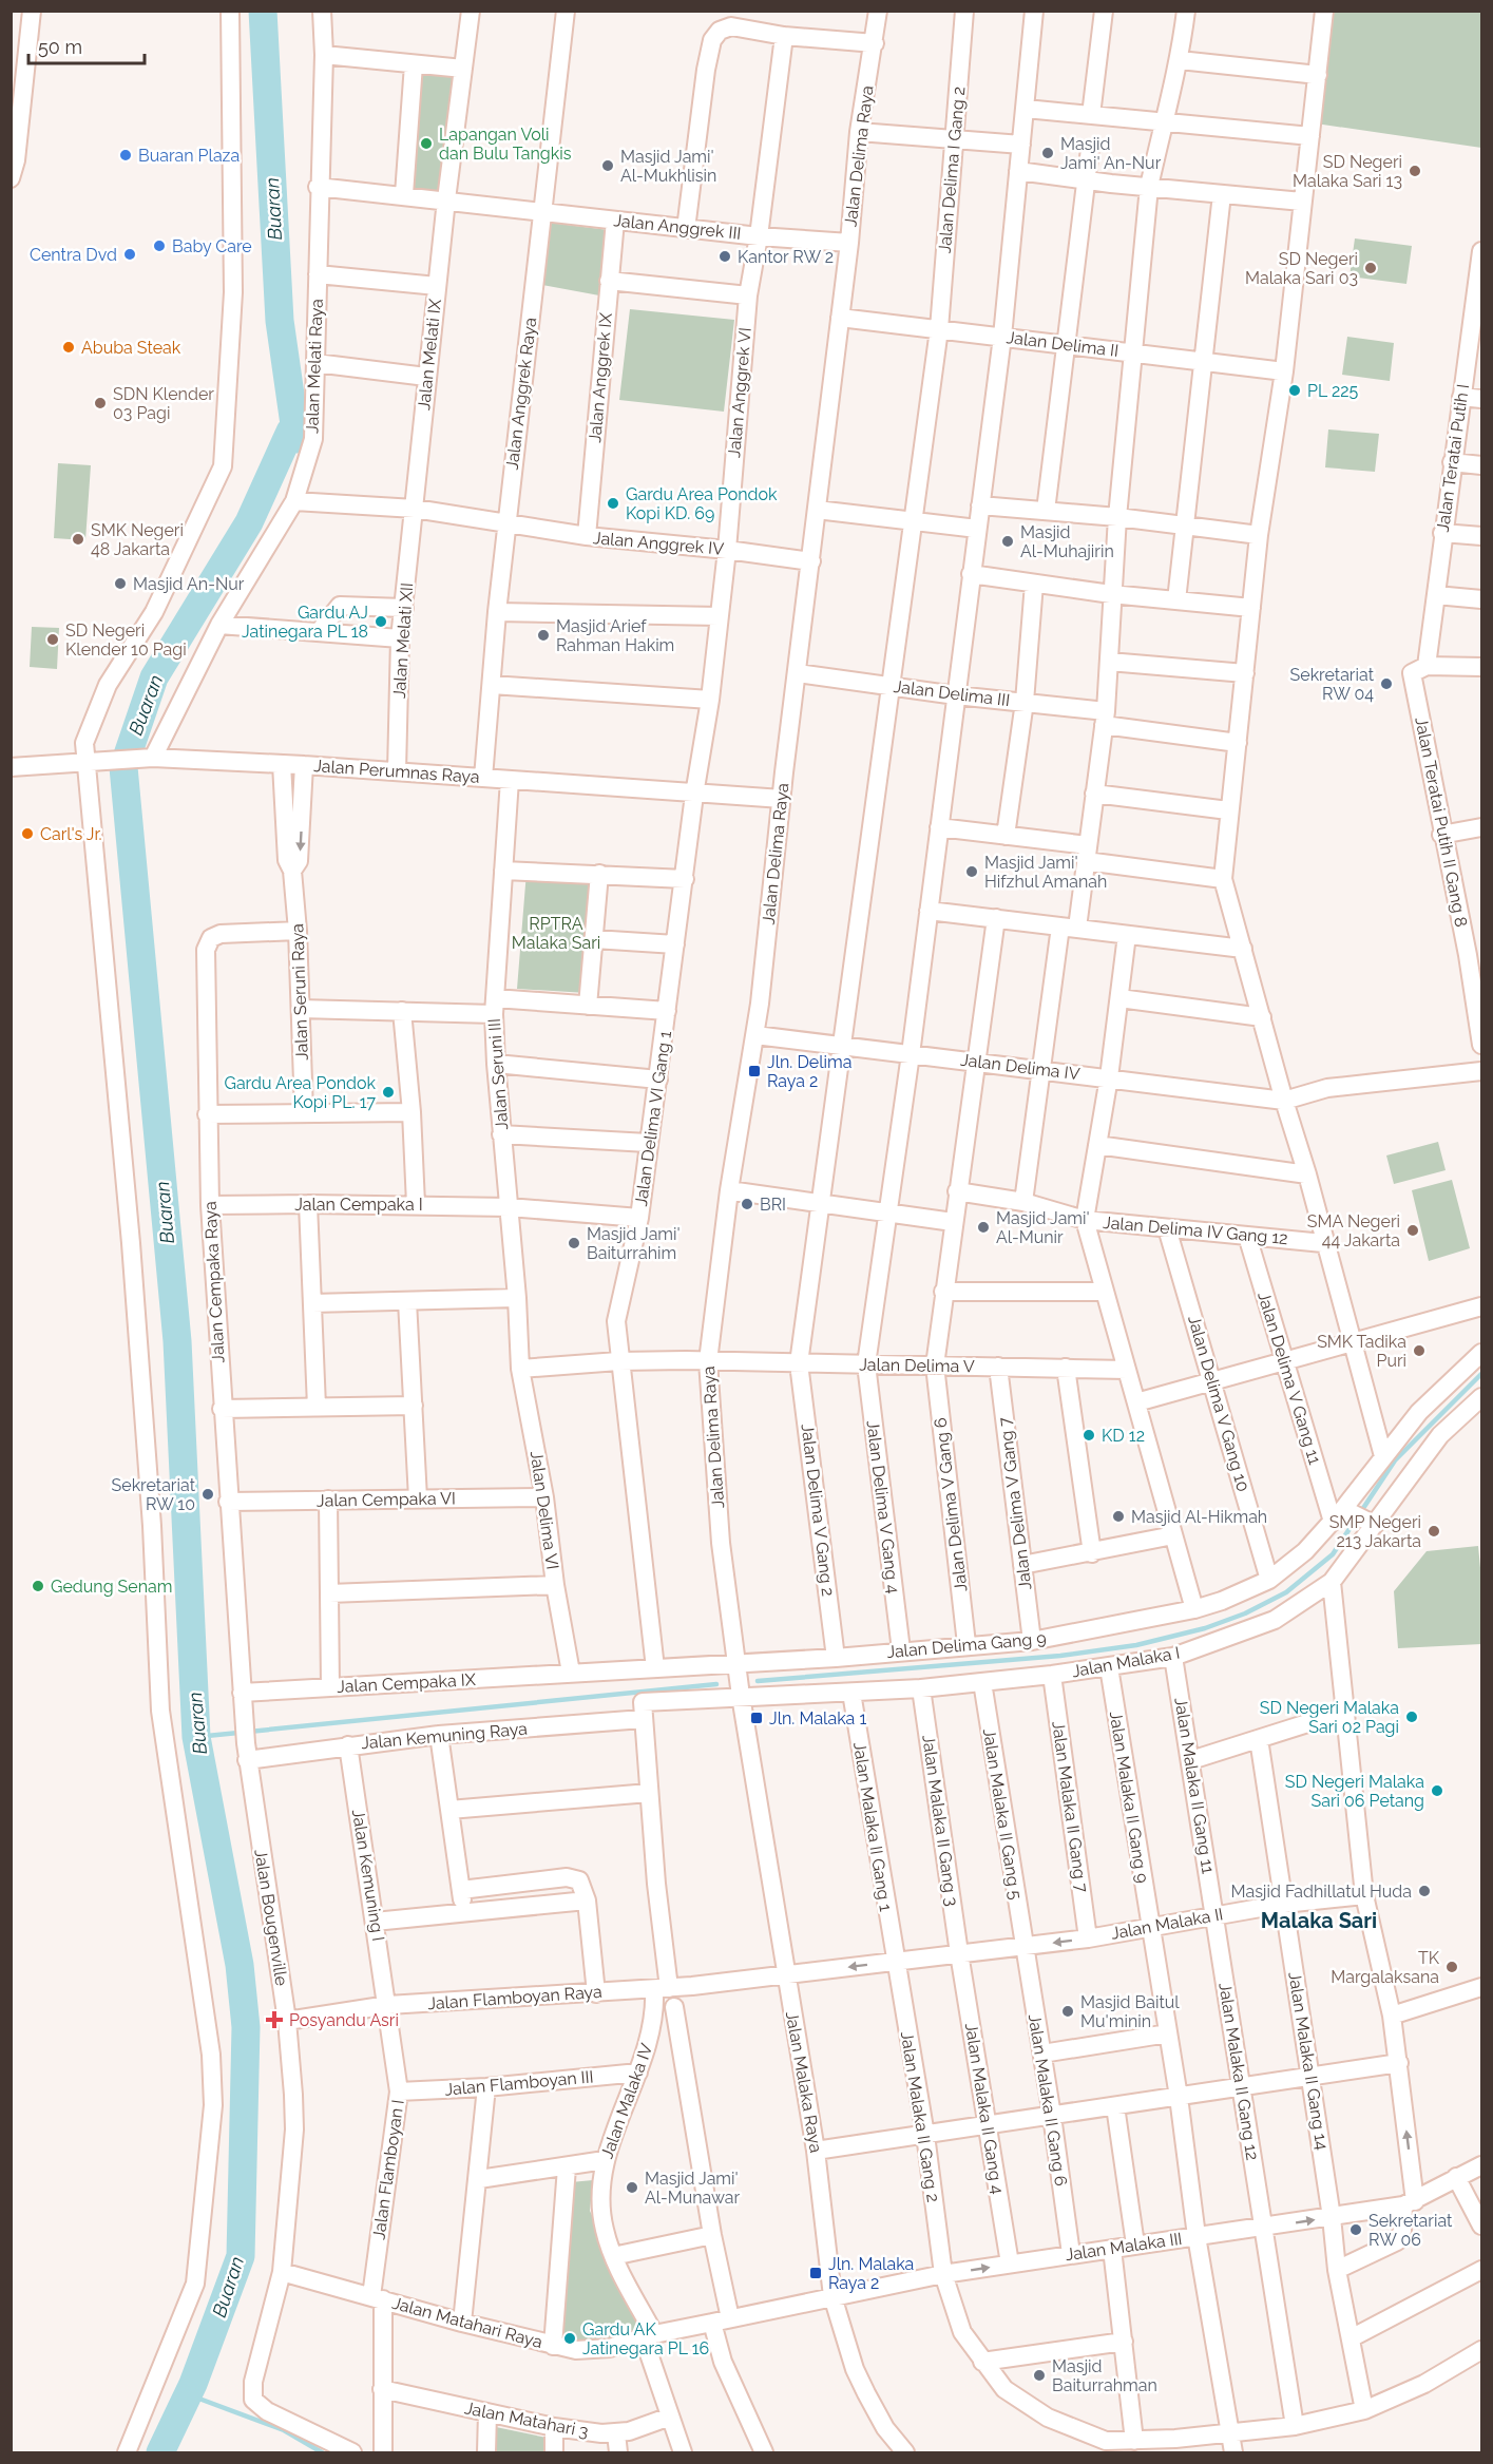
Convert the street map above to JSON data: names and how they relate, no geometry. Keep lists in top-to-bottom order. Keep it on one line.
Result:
{"streets":{"street":["Jalan Delima Raya","Jalan Delima I Gang 2","Jalan Anggrek III","Jalan Delima II","Jalan Melati IX","Jalan Melati Raya","Jalan Anggrek IX","Jalan Anggrek VI","Jalan Anggrek Raya","Jalan Teratai Putih I","Jalan Anggrek IV","Jalan Melati XII","Jalan Delima III","Jalan Perumnas Raya","Jalan Teratai Putih II Gang 8","Jalan Seruni Raya","Jalan Delima IV","Jalan Seruni III","Jalan Delima VI Gang 1","Jalan Cempaka I","Jalan Delima IV Gang 12","Jalan Cempaka Raya","Jalan Delima V","Jalan Delima V Gang 11","Jalan Delima V Gang 10","Jalan Cempaka VI","Jalan Delima V Gang 7","Jalan Delima V Gang 6","Jalan Delima V Gang 4","Jalan Delima VI","Jalan Delima V Gang 2","Jalan Delima Gang 9","Jalan Malaka I","Jalan Cempaka IX","Jalan Kemuning Raya","Jalan Malaka II Gang 11","Jalan Malaka II Gang 9","Jalan Malaka II Gang 7","Jalan Malaka II Gang 5","Jalan Malaka II Gang 3","Jalan Malaka II Gang 1","Jalan Kemuning I","Jalan Bougenville","Jalan Malaka II","Jalan Flamboyan Raya","Jalan Malaka II Gang 14","Jalan Malaka II Gang 12","Jalan Malaka Raya","Jalan Flamboyan III","Jalan Malaka II Gang 6","Jalan Malaka IV","Jalan Malaka II Gang 4","Jalan Malaka II Gang 2","Jalan Flamboyan I","Jalan Malaka III","Jalan Matahari Raya","Jalan Matahari 3"]},"crossings":[["Jalan Delima Raya","Jalan Anggrek III"],["Jalan Delima Raya","Jalan Delima II"],["Jalan Delima Raya","Jalan Anggrek IV"],["Jalan Delima Raya","Jalan Delima III"],["Jalan Delima Raya","Jalan Perumnas Raya"],["Jalan Delima Raya","Jalan Delima IV"],["Jalan Delima Raya","Jalan Delima V"],["Jalan Delima Raya","Jalan Delima Gang 9"],["Jalan Delima Raya","Jalan Malaka I"],["Jalan Delima Raya","Jalan Malaka Raya"],["Jalan Delima I Gang 2","Jalan Delima II"],["Jalan Delima I Gang 2","Jalan Delima III"],["Jalan Delima I Gang 2","Jalan Delima V Gang 2"],["Jalan Anggrek III","Jalan Melati IX"],["Jalan Anggrek III","Jalan Melati Raya"],["Jalan Anggrek III","Jalan Anggrek IX"],["Jalan Anggrek III","Jalan Anggrek VI"],["Jalan Anggrek III","Jalan Anggrek Raya"],["Jalan Delima II","Jalan Delima V Gang 4"],["Jalan Melati IX","Jalan Anggrek IV"],["Jalan Melati IX","Jalan Melati XII"],["Jalan Melati Raya","Jalan Anggrek IV"],["Jalan Melati Raya","Jalan Perumnas Raya"],["Jalan Anggrek IX","Jalan Anggrek IV"],["Jalan Anggrek VI","Jalan Anggrek IV"],["Jalan Anggrek Raya","Jalan Anggrek IV"],["Jalan Anggrek Raya","Jalan Perumnas Raya"],["Jalan Teratai Putih I","Jalan Teratai Putih II Gang 8"],["Jalan Anggrek IV","Jalan Melati XII"],["Jalan Melati XII","Jalan Perumnas Raya"],["Jalan Delima III","Jalan Delima V Gang 4"],["Jalan Perumnas Raya","Jalan Seruni Raya"],["Jalan Perumnas Raya","Jalan Seruni III"],["Jalan Perumnas Raya","Jalan Delima VI Gang 1"],["Jalan Seruni Raya","Jalan Cempaka Raya"],["Jalan Delima IV","Jalan Delima V Gang 6"],["Jalan Delima IV","Jalan Delima V Gang 4"],["Jalan Delima IV","Jalan Delima V Gang 2"],["Jalan Seruni III","Jalan Cempaka I"],["Jalan Seruni III","Jalan Delima VI"],["Jalan Delima VI Gang 1","Jalan Cempaka I"],["Jalan Cempaka I","Jalan Cempaka Raya"],["Jalan Delima IV Gang 12","Jalan Delima V Gang 11"],["Jalan Delima IV Gang 12","Jalan Delima V Gang 10"],["Jalan Delima IV Gang 12","Jalan Delima V Gang 6"],["Jalan Cempaka Raya","Jalan Cempaka VI"],["Jalan Cempaka Raya","Jalan Cempaka IX"],["Jalan Cempaka Raya","Jalan Bougenville"],["Jalan Delima V","Jalan Delima V Gang 7"],["Jalan Delima V","Jalan Delima V Gang 6"],["Jalan Delima V","Jalan Delima V Gang 4"],["Jalan Delima V","Jalan Delima V Gang 2"],["Jalan Cempaka VI","Jalan Delima VI"],["Jalan Delima V Gang 7","Jalan Delima Gang 9"],["Jalan Delima V Gang 6","Jalan Delima Gang 9"],["Jalan Delima V Gang 4","Jalan Delima Gang 9"],["Jalan Delima VI","Jalan Cempaka IX"],["Jalan Delima V Gang 2","Jalan Delima Gang 9"],["Jalan Malaka I","Jalan Malaka II Gang 11"],["Jalan Malaka I","Jalan Malaka II Gang 9"],["Jalan Malaka I","Jalan Malaka II Gang 7"],["Jalan Malaka I","Jalan Malaka II Gang 5"],["Jalan Malaka I","Jalan Malaka II Gang 3"],["Jalan Malaka I","Jalan Malaka II Gang 1"],["Jalan Malaka I","Jalan Malaka Raya"],["Jalan Kemuning Raya","Jalan Kemuning I"],["Jalan Kemuning Raya","Jalan Bougenville"],["Jalan Kemuning Raya","Jalan Malaka IV"],["Jalan Malaka II Gang 11","Jalan Malaka II"],["Jalan Malaka II Gang 11","Jalan Malaka II Gang 12"],["Jalan Malaka II Gang 9","Jalan Malaka II"],["Jalan Malaka II Gang 9","Jalan Malaka II Gang 2"],["Jalan Malaka II Gang 9","Jalan Malaka III"],["Jalan Malaka II Gang 7","Jalan Malaka II"],["Jalan Malaka II Gang 5","Jalan Malaka II"],["Jalan Malaka II Gang 5","Jalan Malaka II Gang 6"],["Jalan Malaka II Gang 3","Jalan Malaka II"],["Jalan Malaka II Gang 3","Jalan Malaka II Gang 4"],["Jalan Malaka II Gang 1","Jalan Malaka II"],["Jalan Malaka II Gang 1","Jalan Malaka II Gang 2"],["Jalan Kemuning I","Jalan Flamboyan Raya"],["Jalan Kemuning I","Jalan Flamboyan I"],["Jalan Bougenville","Jalan Flamboyan Raya"],["Jalan Bougenville","Jalan Matahari Raya"],["Jalan Malaka II","Jalan Flamboyan Raya"],["Jalan Malaka II","Jalan Malaka II Gang 14"],["Jalan Malaka II","Jalan Malaka II Gang 12"],["Jalan Malaka II","Jalan Malaka Raya"],["Jalan Malaka II","Jalan Malaka II Gang 6"],["Jalan Malaka II","Jalan Malaka II Gang 4"],["Jalan Malaka II","Jalan Malaka II Gang 2"],["Jalan Flamboyan Raya","Jalan Malaka Raya"],["Jalan Flamboyan Raya","Jalan Malaka IV"],["Jalan Flamboyan Raya","Jalan Flamboyan I"],["Jalan Malaka II Gang 14","Jalan Malaka II Gang 2"],["Jalan Malaka II Gang 14","Jalan Malaka III"],["Jalan Malaka II Gang 12","Jalan Malaka II Gang 2"],["Jalan Malaka II Gang 12","Jalan Malaka III"],["Jalan Malaka Raya","Jalan Malaka III"],["Jalan Flamboyan III","Jalan Malaka IV"],["Jalan Flamboyan III","Jalan Flamboyan I"],["Jalan Malaka II Gang 6","Jalan Malaka III"],["Jalan Malaka IV","Jalan Matahari Raya"],["Jalan Malaka IV","Jalan Matahari 3"],["Jalan Malaka II Gang 4","Jalan Malaka III"],["Jalan Malaka II Gang 2","Jalan Malaka III"],["Jalan Flamboyan I","Jalan Matahari Raya"],["Jalan Flamboyan I","Jalan Matahari 3"]],"districts":["Malaka Sari"],"water":["Buaran"],"parks":["RPTRA Malaka Sari"],"places":{"other":["Lapangan Voli dan Bulu Tangkis","Masjid Jami' An-Nur","Buaran Plaza","Masjid Jami' Al-Mukhlisin","SD Negeri Malaka Sari 13","Baby Care","Centra Dvd","Kantor RW 2","SD Negeri Malaka Sari 03","Abuba Steak","PL 225","SDN Klender 03 Pagi","Gardu Area Pondok Kopi KD. 69","SMK Negeri 48 Jakarta","Masjid Al-Muhajirin","Masjid An-Nur","Gardu AJ Jatinegara PL 18","Masjid Arief Rahman Hakim","SD Negeri Klender 10 Pagi","Sekretariat RW 04","Carl's Jr.","Masjid Jami' Hifzhul Amanah","Gardu Area Pondok Kopi PL. 17","BRI","Masjid Jami' Al-Munir","SMA Negeri 44 Jakarta","Masjid Jami' Baiturrahim","SMK Tadika Puri","KD 12","Sekretariat RW 10","Masjid Al-Hikmah","SMP Negeri 213 Jakarta","Gedung Senam","SD Negeri Malaka Sari 02 Pagi","SD Negeri Malaka Sari 06 Petang","Masjid Fadhillatul Huda","TK Margalaksana","Masjid Baitul Mu'minin","Masjid Jami' Al-Munawar","Sekretariat RW 06","Gardu AK Jatinegara PL 16","Masjid Baiturrahman"],"transit":["Jln. Delima Raya 2","Jln. Malaka 1","Jln. Malaka Raya 2"],"health":["Posyandu Asri"]},"scale_bar":"50 m"}
